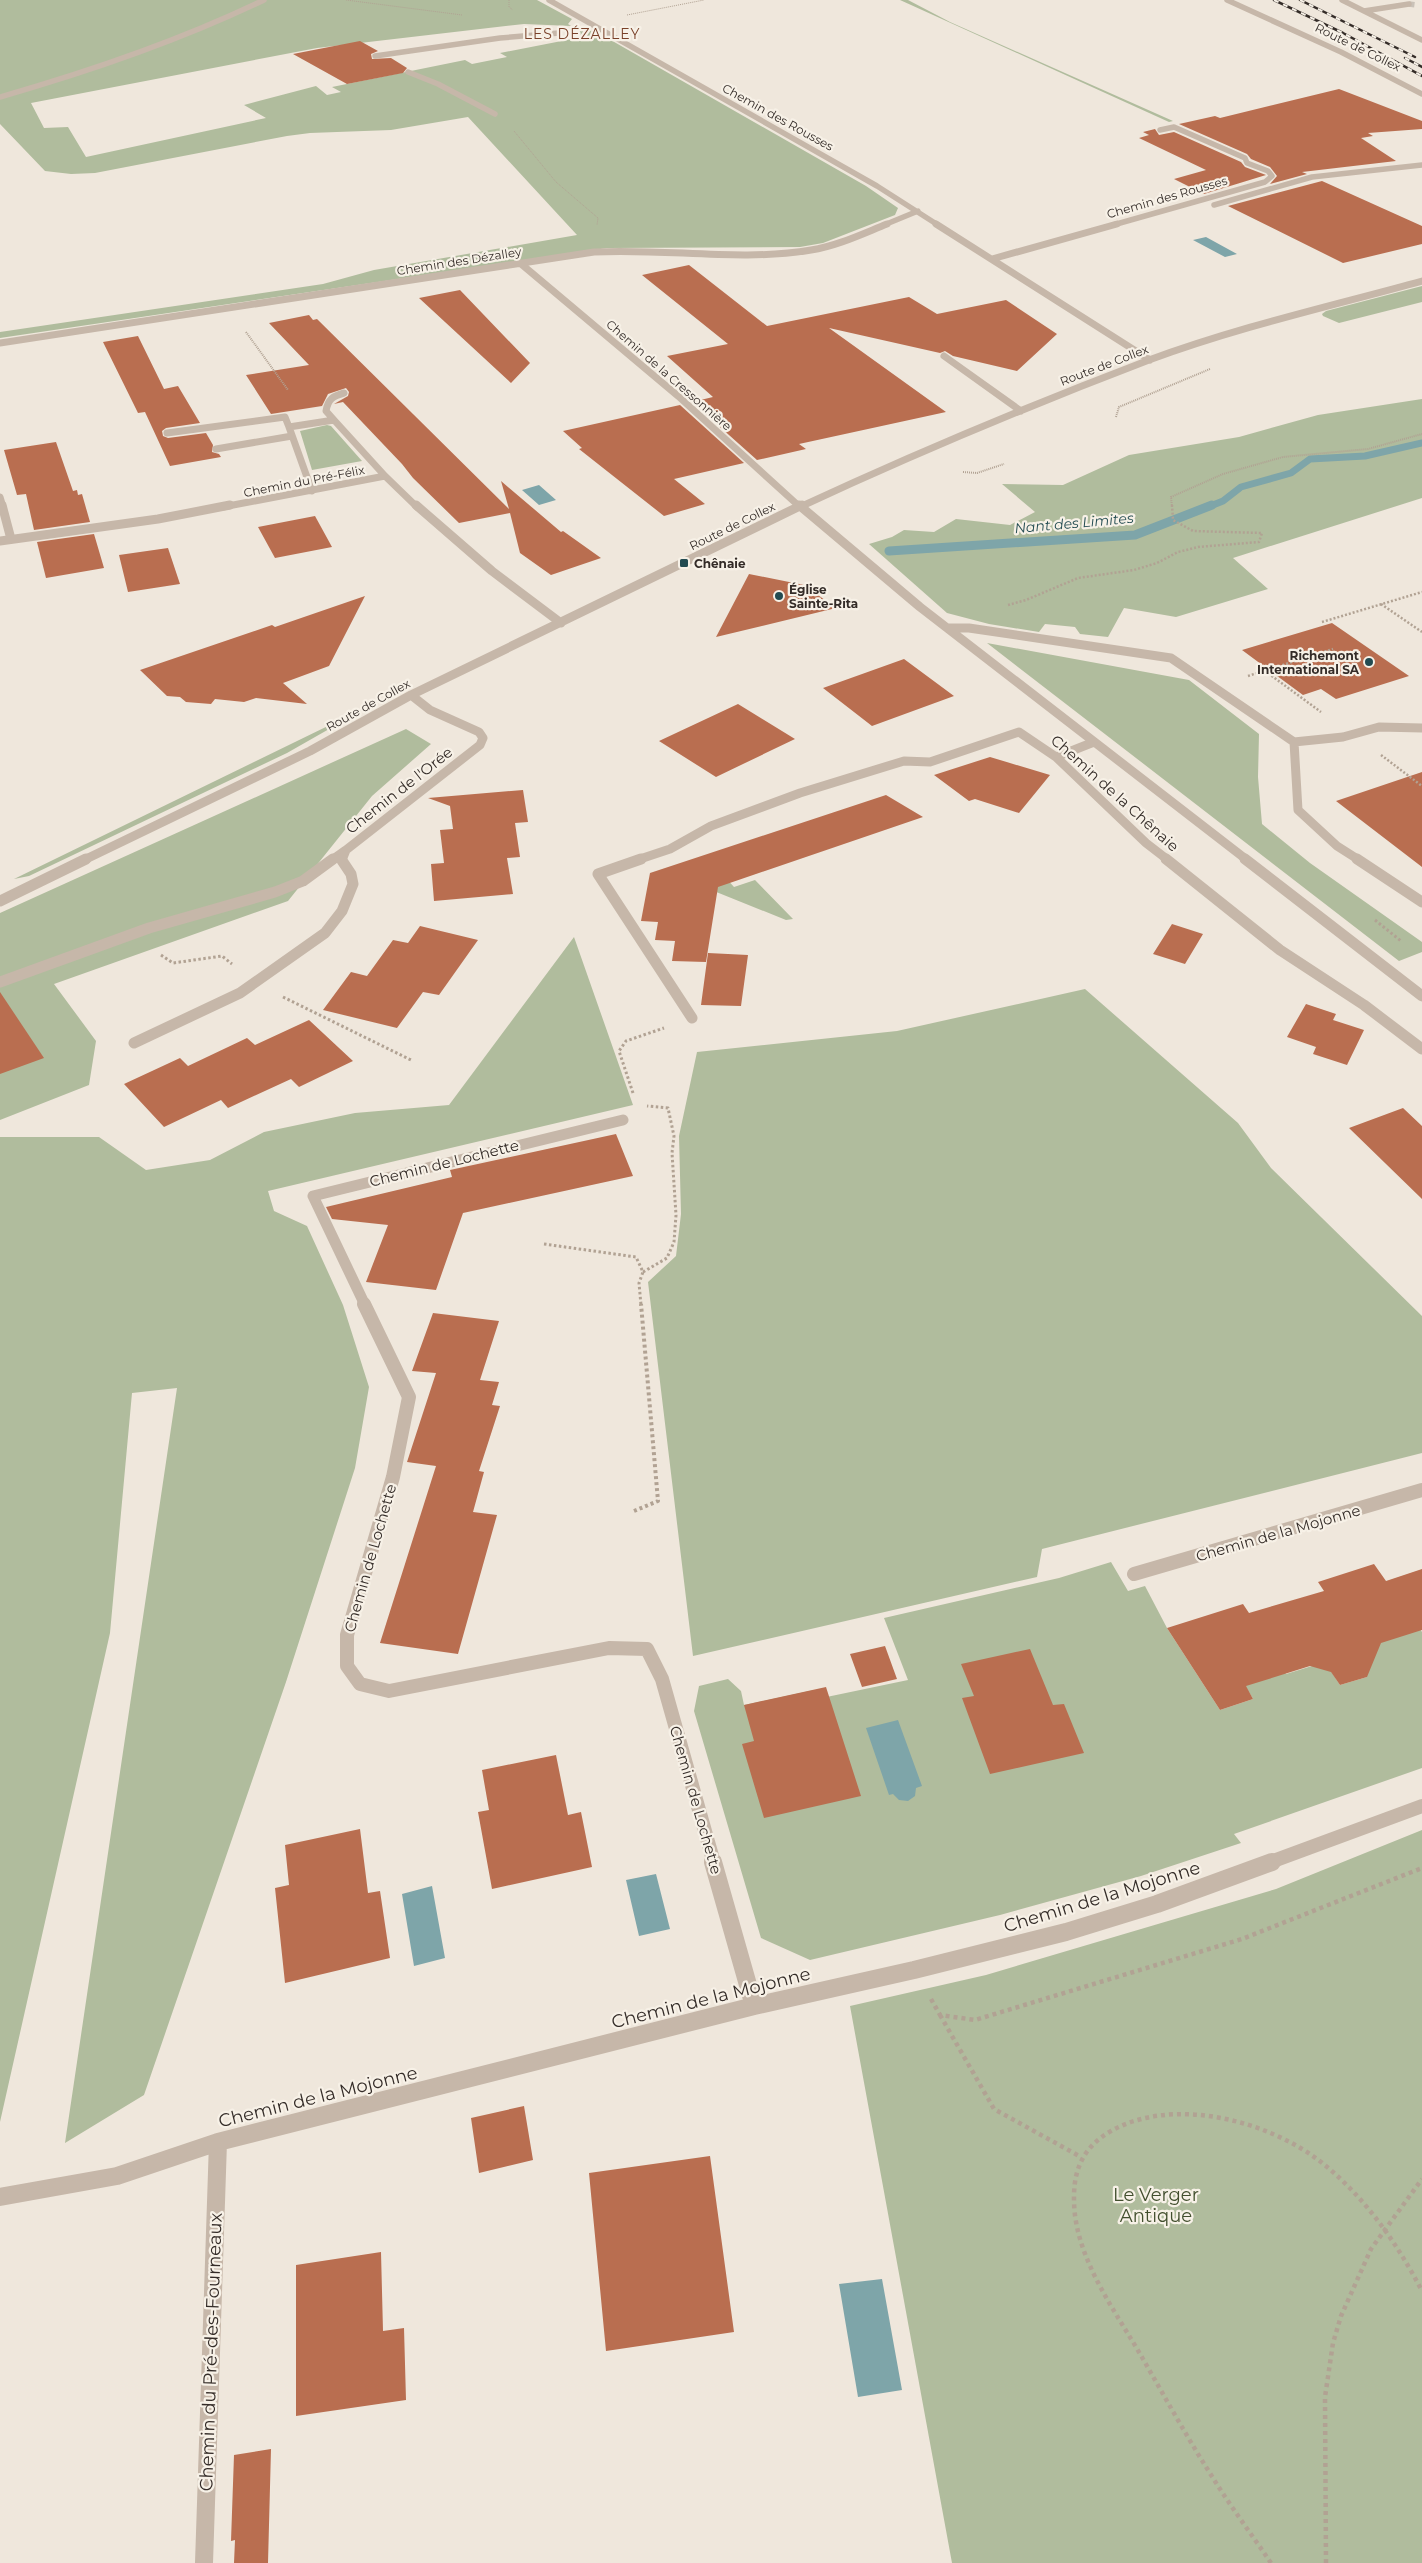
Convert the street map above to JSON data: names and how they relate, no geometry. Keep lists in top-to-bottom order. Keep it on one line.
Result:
{"streets":{"street":["Route de Collex","Chemin des Rousses","Chemin des Dézalley","Chemin de la Cressonnière","Chemin du Pré-Félix","Chemin de l'Orée","Chemin de la Chênaie","Chemin de Lochette","Chemin de la Mojonne","Chemin du Pré-des-Fourneaux"]},"crossings":[["Route de Collex","Chemin des Rousses"],["Route de Collex","Chemin de la Cressonnière"],["Route de Collex","Chemin du Pré-Félix"],["Route de Collex","Chemin de l'Orée"],["Route de Collex","Chemin de la Chênaie"],["Chemin des Rousses","Chemin des Dézalley"],["Chemin des Dézalley","Chemin de la Cressonnière"],["Chemin de la Cressonnière","Chemin de la Chênaie"],["Chemin de Lochette","Chemin de la Mojonne"],["Chemin de la Mojonne","Chemin du Pré-des-Fourneaux"]],"districts":["LES DÉZALLEY"],"water":["Nant des Limites"],"parks":["Le Verger Antique"],"places":{"transit":["Chênaie"],"other":["Église Sainte-Rita","Richemont International SA"]}}
